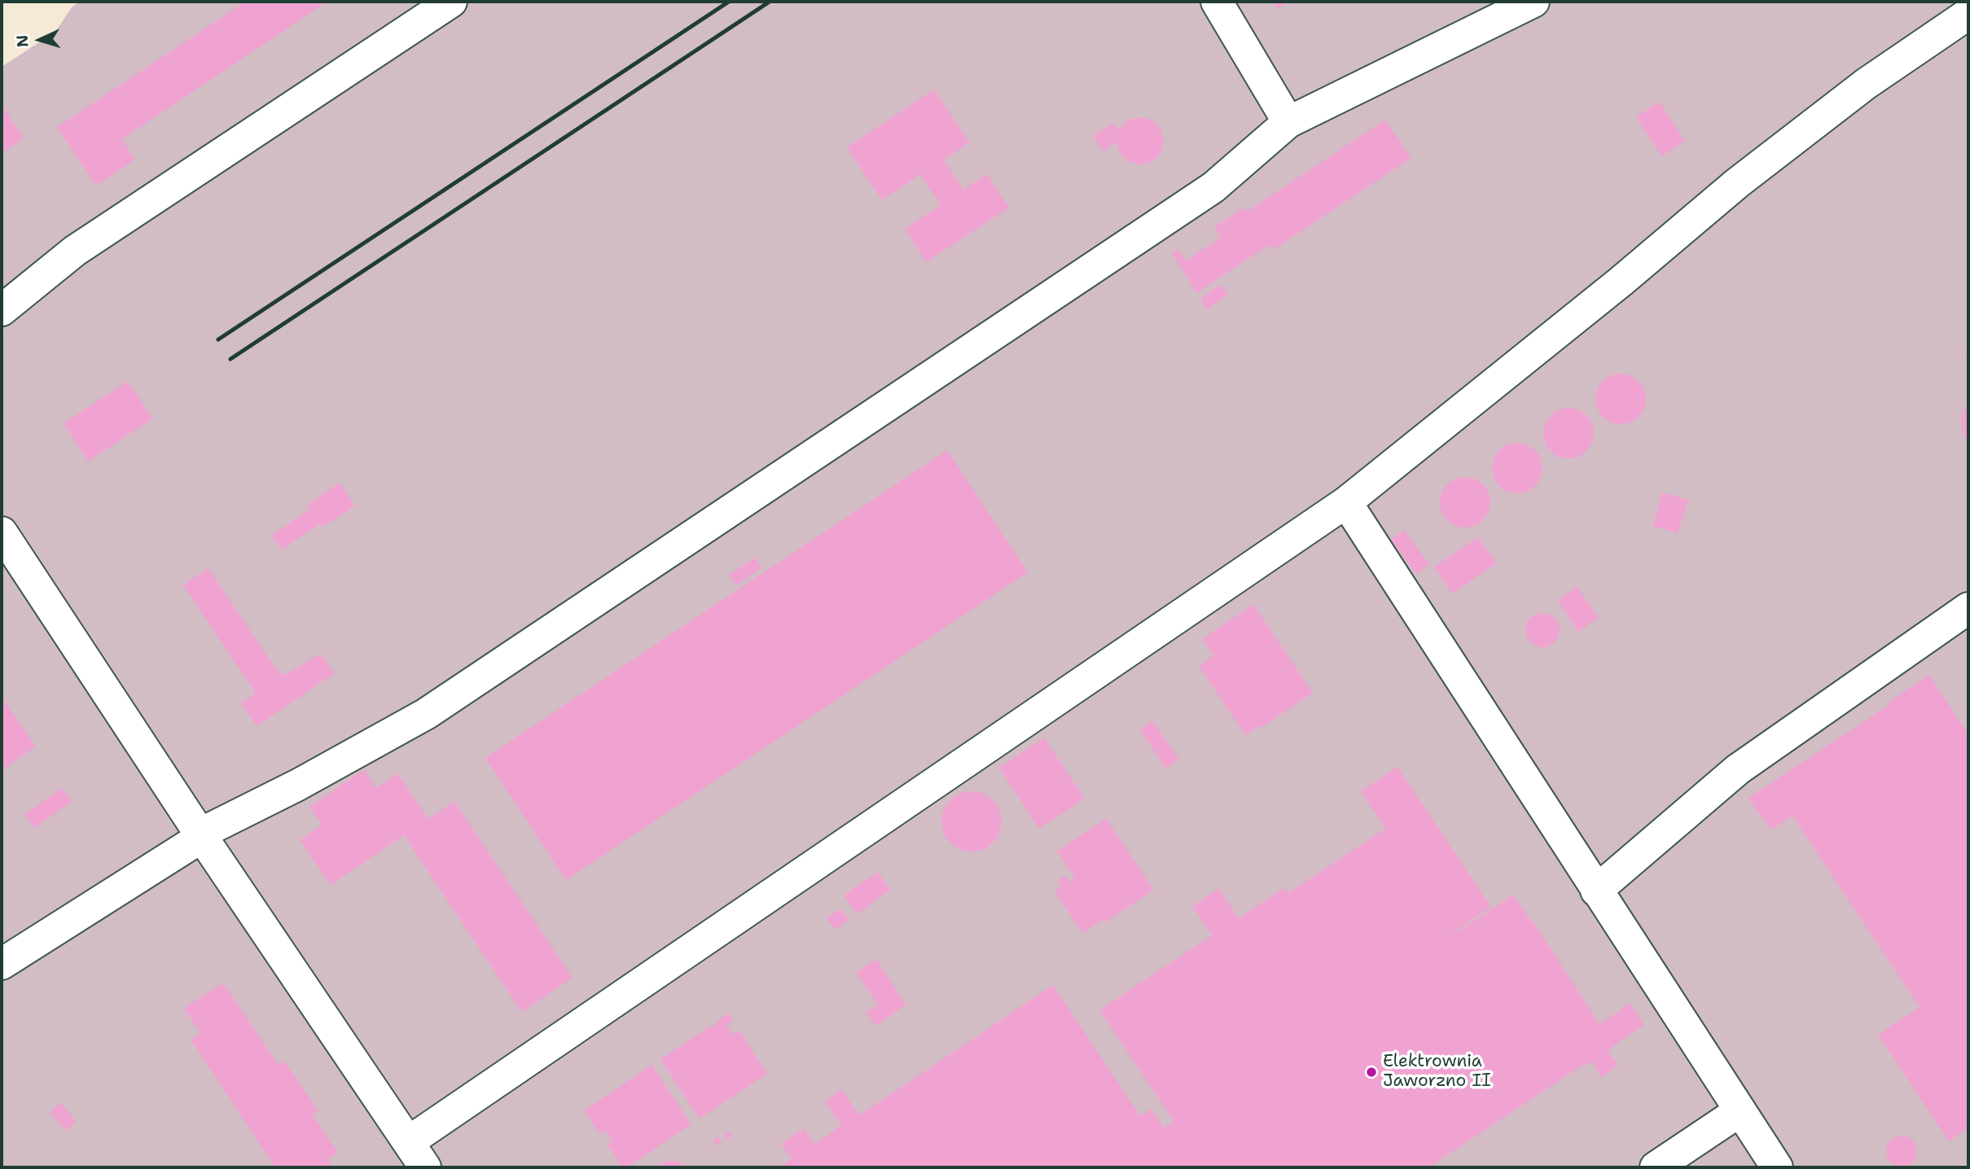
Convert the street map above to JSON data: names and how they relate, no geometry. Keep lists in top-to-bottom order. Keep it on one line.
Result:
{"places":["Elektrownia Jaworzno II"],"north":"left"}
